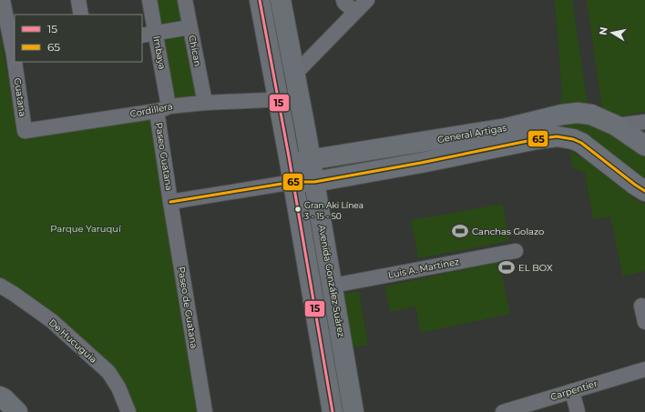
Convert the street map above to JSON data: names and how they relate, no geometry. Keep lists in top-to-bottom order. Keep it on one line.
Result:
{"streets":{"main road":["General Artigas","Avenida González Suárez"],"street":["Chican","Imbaya","Guatana","Cordillera","Paseo Guatana","Luis A. Martinez","Paseo de Guatana","De Hucuguia","Carpentier"]},"crossings":[["Chican","Cordillera"],["Imbaya","Cordillera"],["Imbaya","Paseo Guatana"],["Guatana","Cordillera"],["Cordillera","Paseo Guatana"],["General Artigas","Avenida González Suárez"],["Paseo Guatana","Paseo de Guatana"],["Luis A. Martinez","Avenida González Suárez"]],"parks":["Parque Yaruquí"],"places":{"other":["Gran Aki Línea 3 - 15 - 50"],"sports":["Canchas Golazo","EL BOX"]},"lines":["transit line 15","transit line 65"],"legend":["15","65"],"north":"left"}
